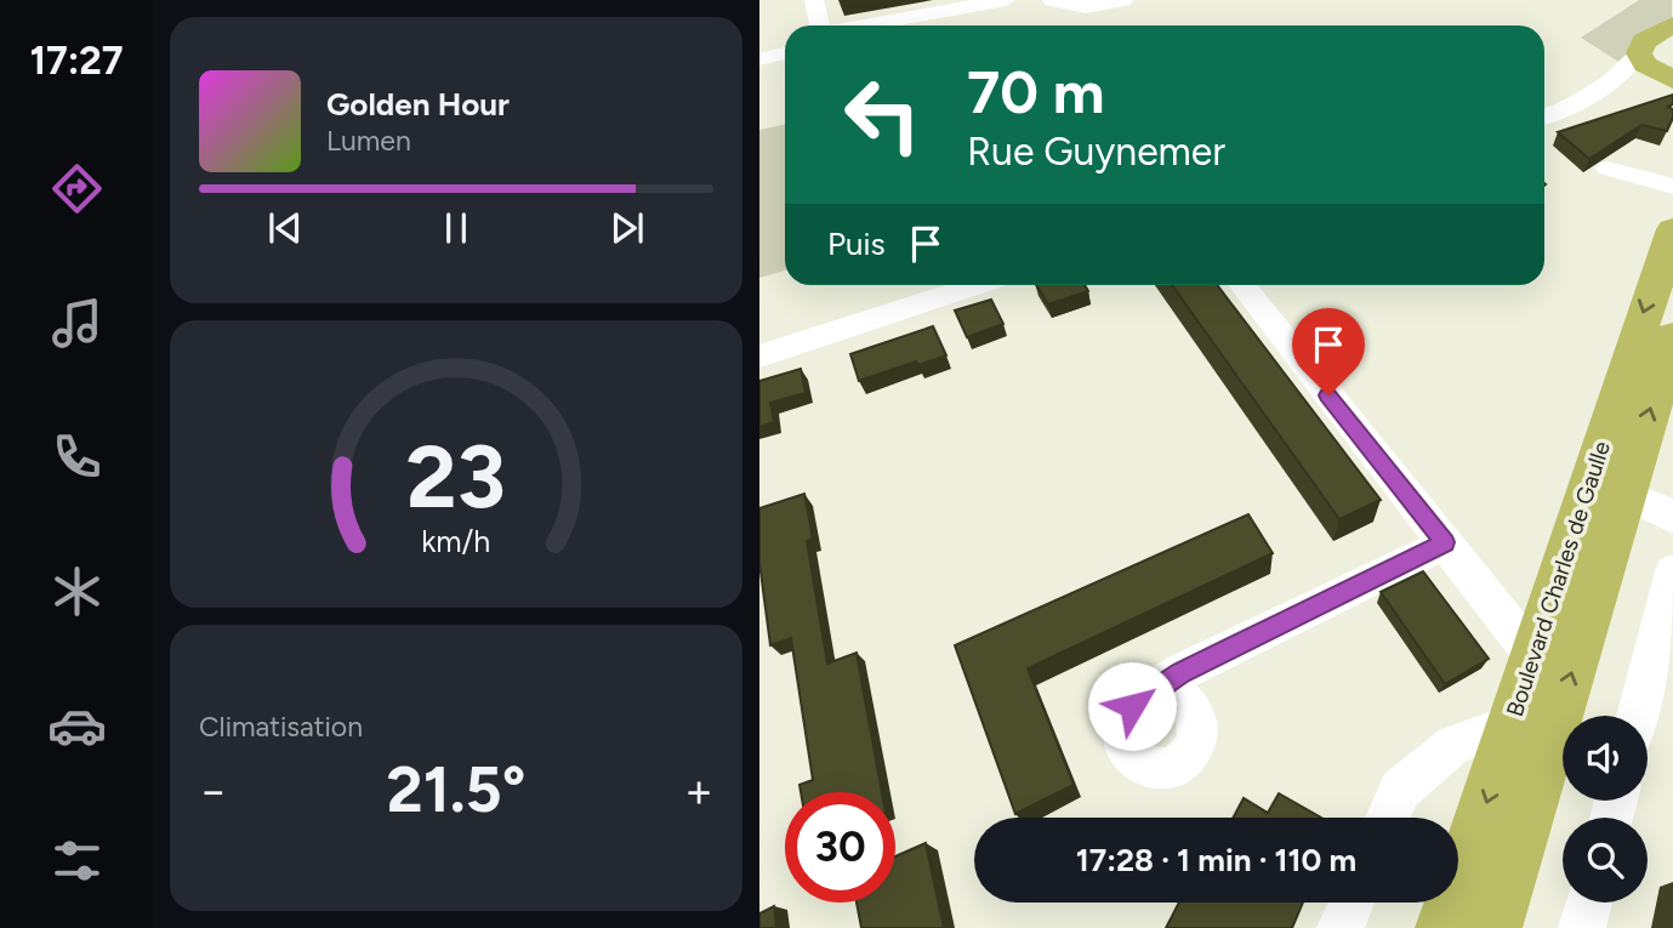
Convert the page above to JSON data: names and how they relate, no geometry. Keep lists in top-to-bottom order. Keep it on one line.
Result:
{"streets":{"main road":["Boulevard Charles de Gaulle"]},"page":{"tabs":"17:27","turn":["70 m","Rue Guynemer"],"song":["Golden Hour","Lumen"],"then":"Puis","tile":"Climatisation","heat":["−","21.5°","+"],"limit":"30","trip":"17:28 · 1 min · 110 m","gauge":["23","km/h"]}}
